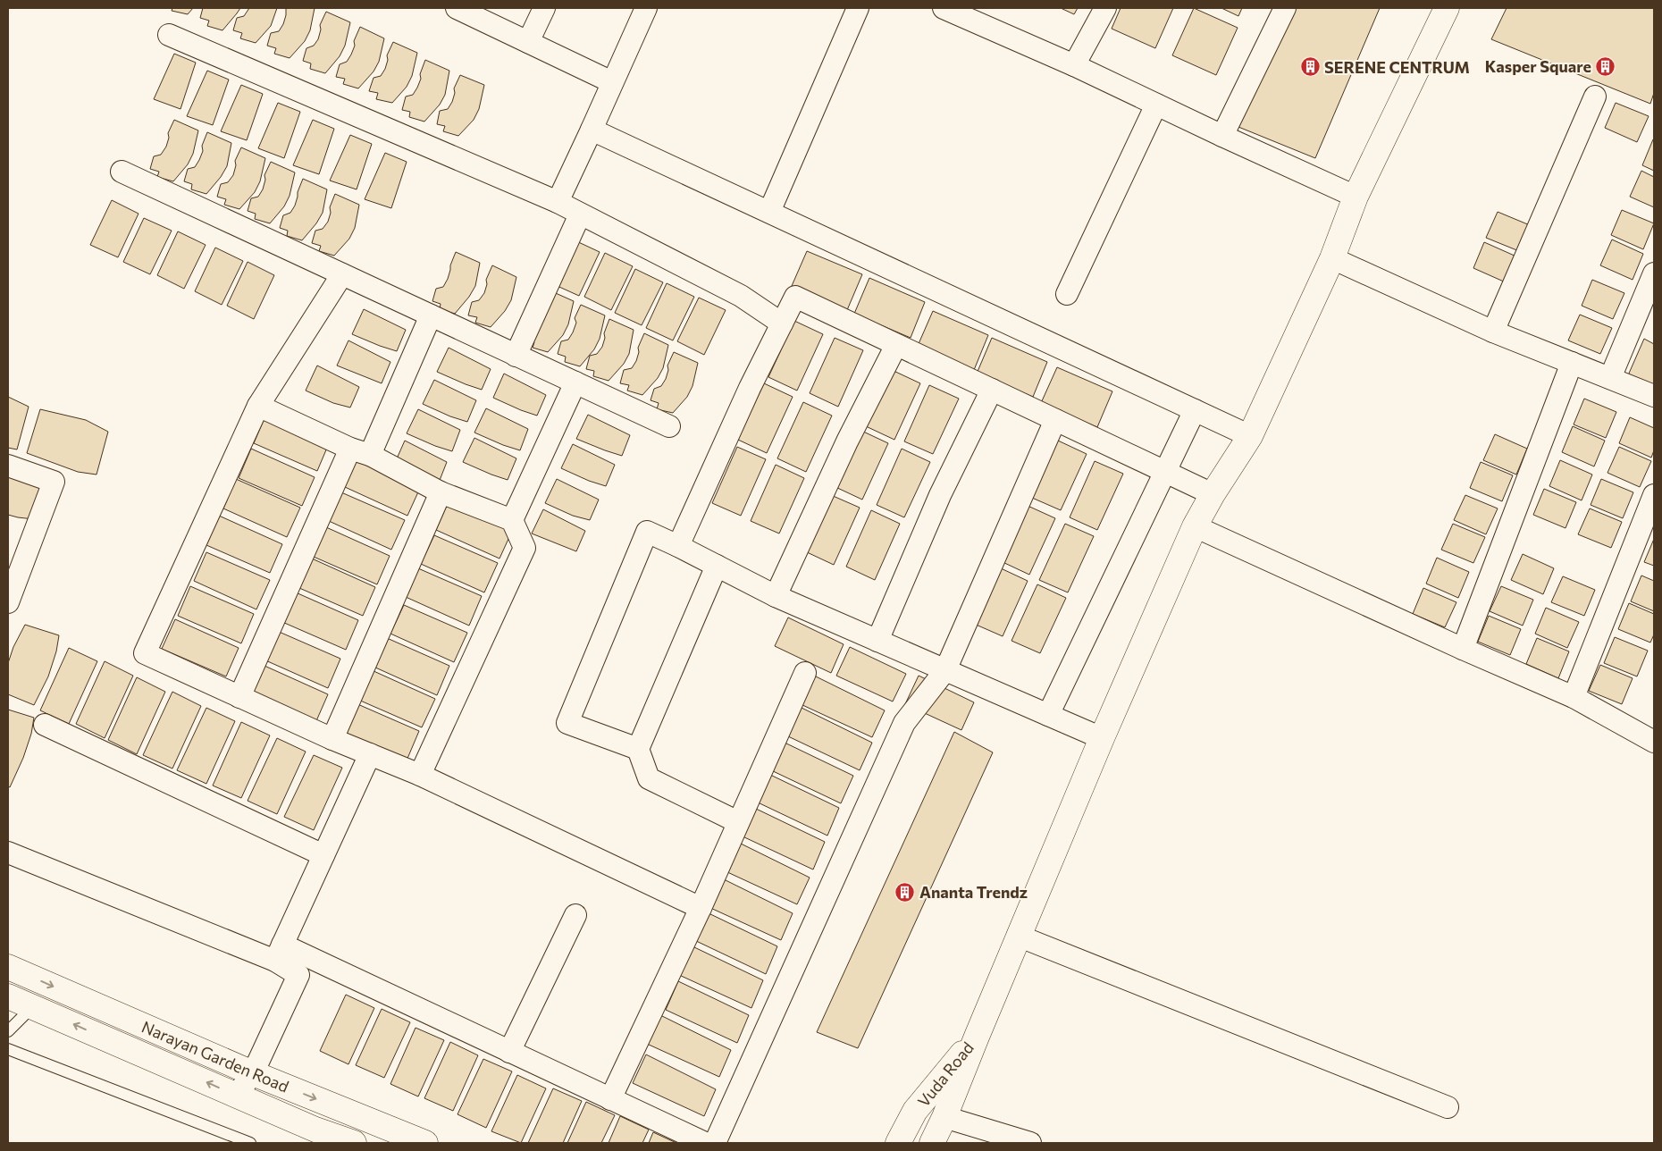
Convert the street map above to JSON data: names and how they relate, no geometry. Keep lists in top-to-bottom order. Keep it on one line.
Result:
{"streets":{"street":["Narayan Garden Road","Vuda Road"]},"places":{"building":["Kasper Square","SERENE CENTRUM","Ananta Trendz"]}}
